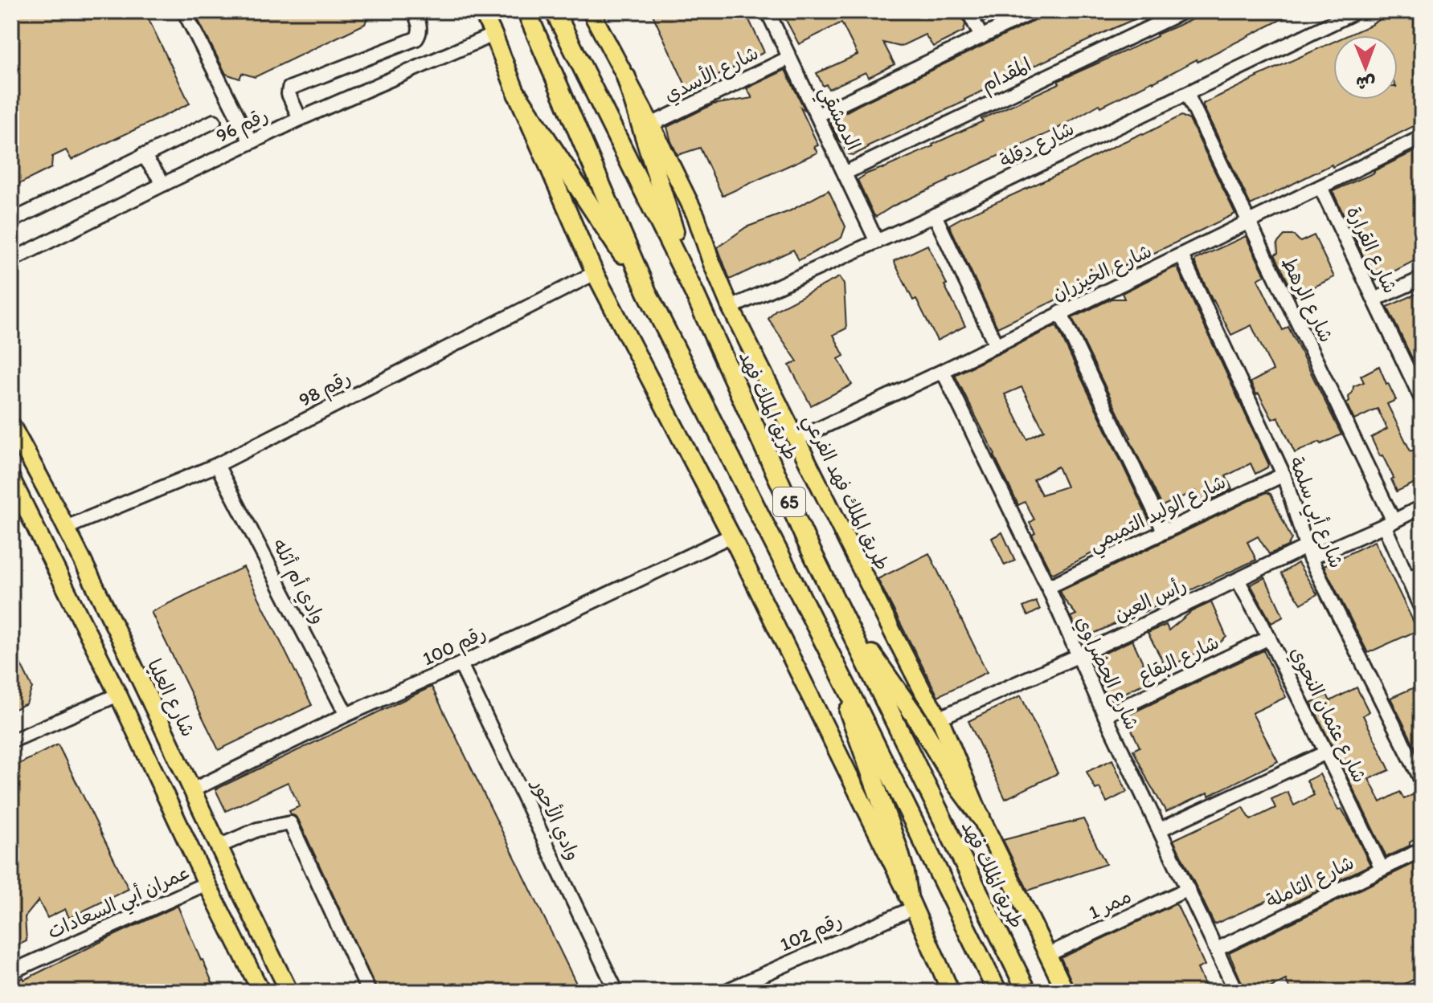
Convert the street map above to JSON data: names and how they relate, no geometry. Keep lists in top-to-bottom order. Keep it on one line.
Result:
{"streets":{"highway":["طريق الملك فهد","65"],"main road":["طريق الملك فهد الفرعي","شارع العليا"],"street":["شارع الأسدي","المقدام","الدمشقي","رقم 96","شارع دقلة","شارع القرارة","شارع الخيزران","شارع الرهط","رقم 98","شارع أبي سلمة","شارع الوليد التميمي","وادي أم أثله","رأس العين","رقم 100","شارع البقاع","شارع الحضراوي","شارع عثمان النحوي","وادي الأحور","شارع الثاملة","عمران أبي السعادات","ممر 1","رقم 102"]},"crossings":[["شارع الأسدي","الدمشقي"],["شارع الأسدي","طريق الملك فهد الفرعي"],["المقدام","الدمشقي"],["الدمشقي","شارع دقلة"],["شارع دقلة","شارع الرهط"],["شارع دقلة","طريق الملك فهد الفرعي"],["شارع القرارة","شارع الخيزران"],["شارع الخيزران","شارع الرهط"],["شارع الخيزران","طريق الملك فهد الفرعي"],["شارع الخيزران","شارع أبي سلمة"],["شارع الخيزران","شارع الحضراوي"],["شارع الرهط","رأس العين"],["رقم 98","وادي أم أثله"],["رقم 98","شارع العليا"],["طريق الملك فهد الفرعي","رأس العين"],["طريق الملك فهد الفرعي","ممر 1"],["شارع أبي سلمة","شارع الوليد التميمي"],["شارع أبي سلمة","رأس العين"],["شارع الوليد التميمي","شارع الحضراوي"],["وادي أم أثله","رقم 100"],["رأس العين","شارع الحضراوي"],["رأس العين","شارع عثمان النحوي"],["رقم 100","شارع العليا"],["رقم 100","وادي الأحور"],["شارع البقاع","شارع الحضراوي"],["شارع البقاع","شارع عثمان النحوي"],["شارع الحضراوي","شارع الثاملة"],["شارع الحضراوي","ممر 1"],["شارع عثمان النحوي","شارع الثاملة"]],"north":"bottom"}
